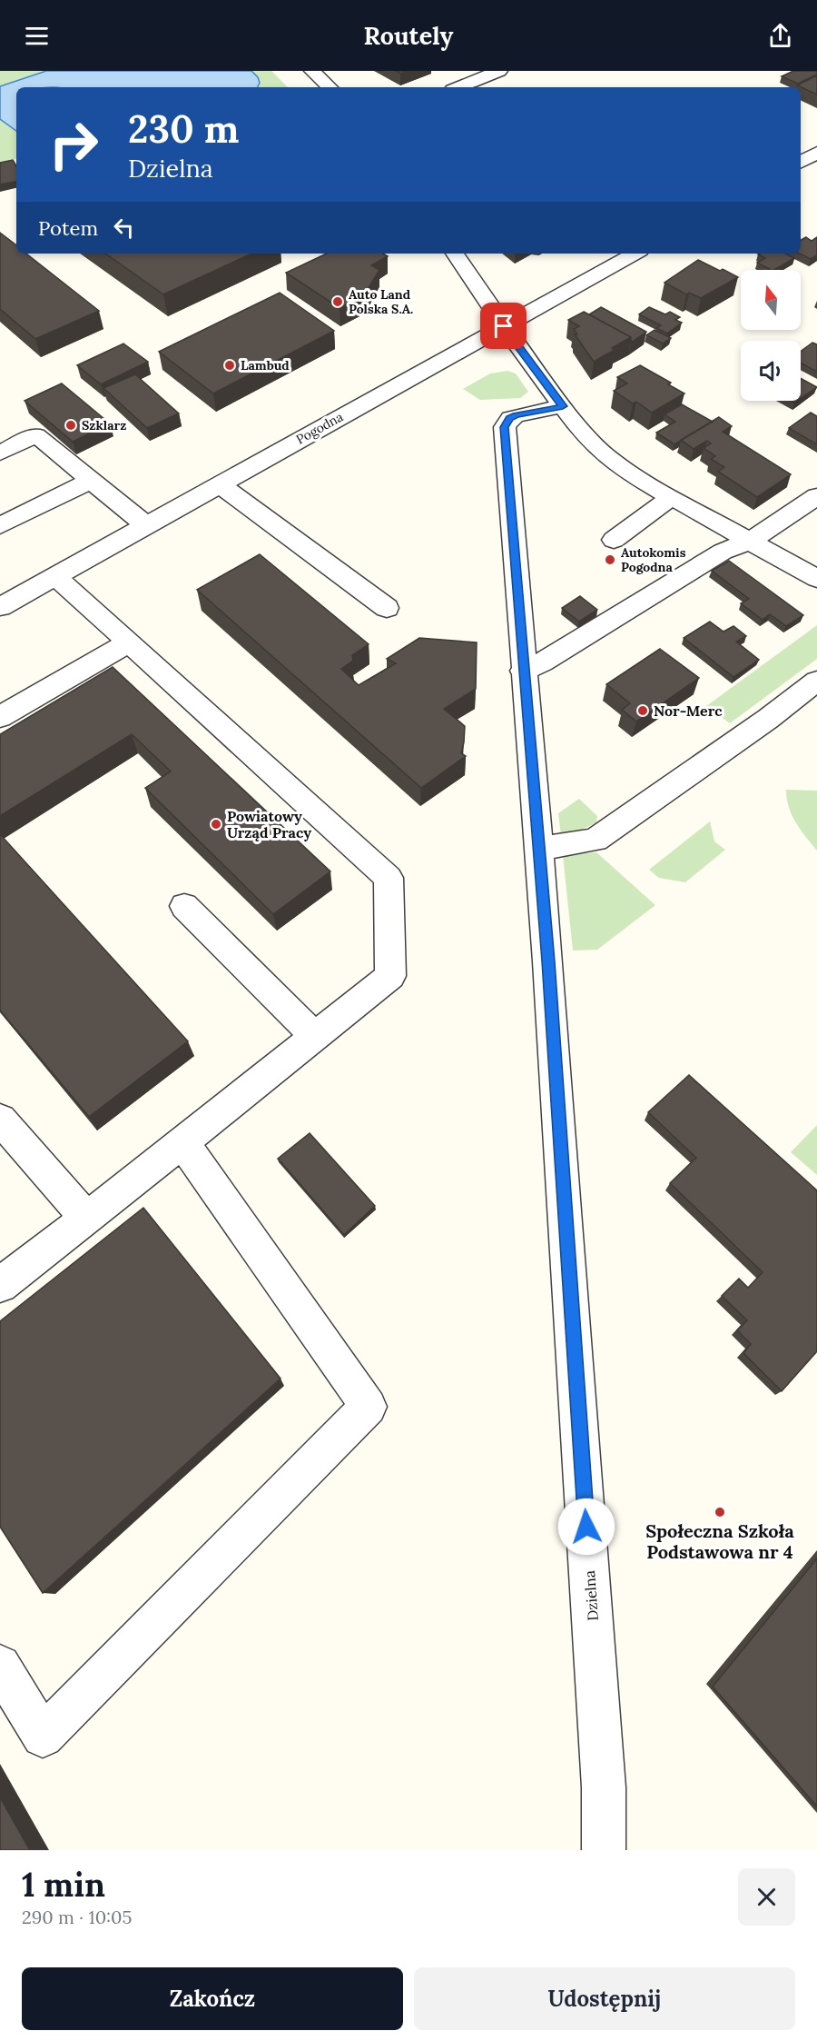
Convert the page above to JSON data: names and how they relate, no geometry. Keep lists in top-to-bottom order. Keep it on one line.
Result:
{"streets":{"street":["Pogodna","Dzielna"]},"places":["Auto Land Polska S.A.","Lambud","Szklarz","Autokomis Pogodna","Nor-Merc","Powiatowy Urząd Pracy","Społeczna Szkoła Podstawowa nr 4"],"north":"top","page":{"header":"Routely","turn":["230 m","Dzielna"],"then":"Potem","heading":["1 min","290 m · 10:05"],"buttons":["Zakończ","Udostępnij"]}}
